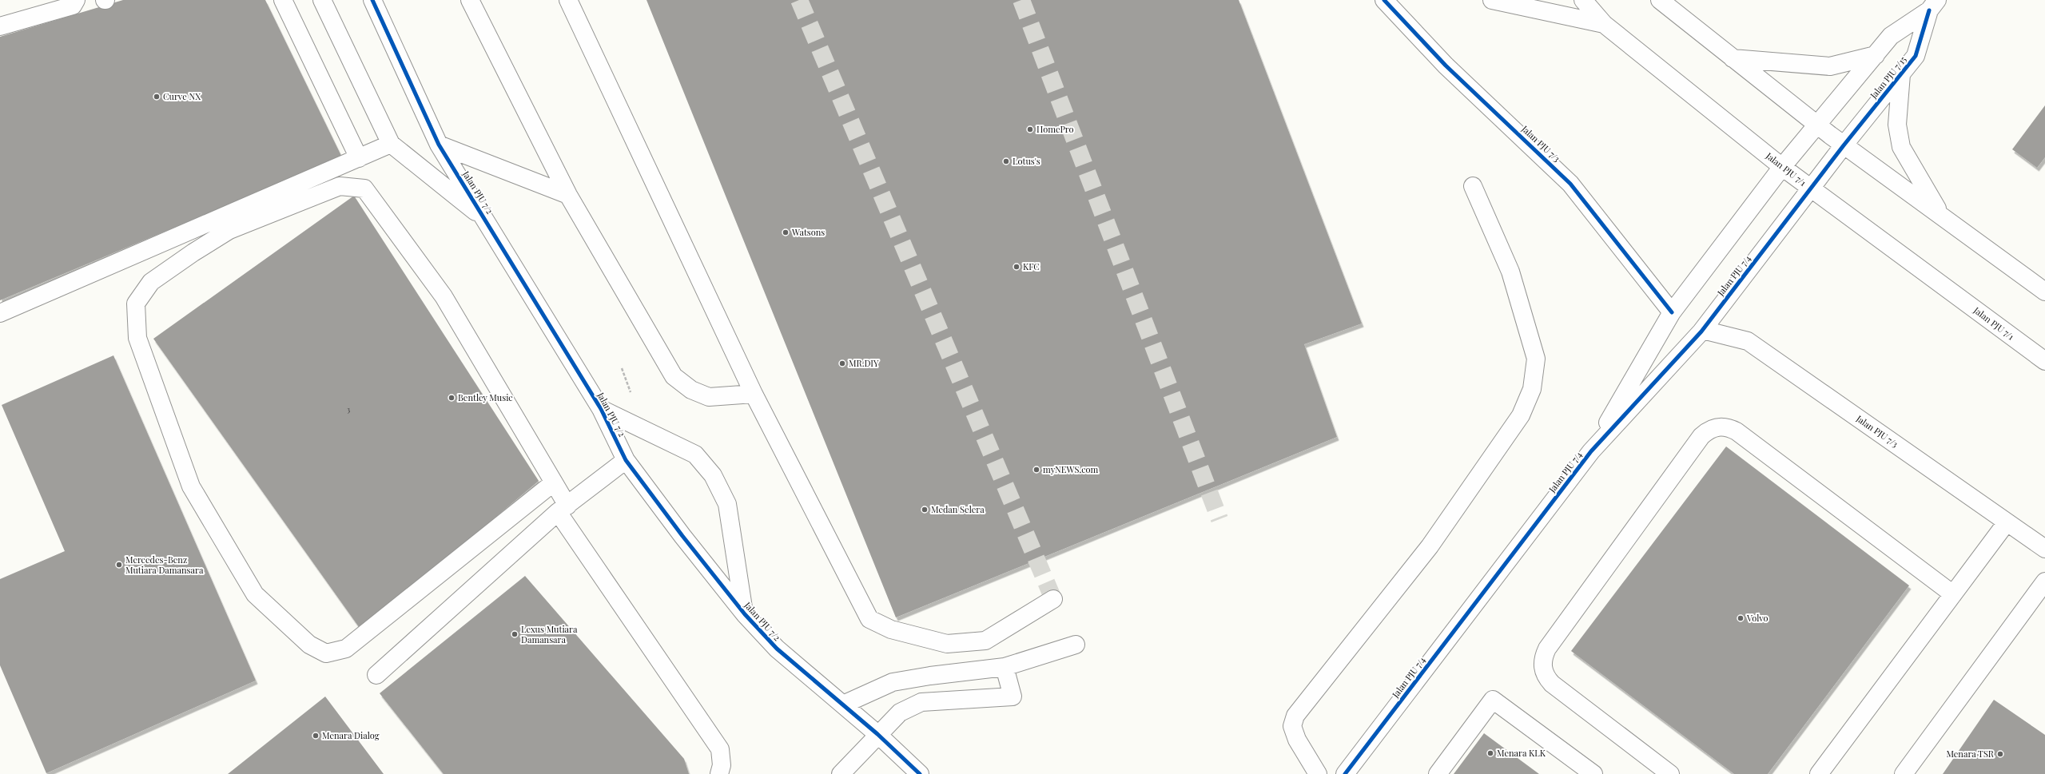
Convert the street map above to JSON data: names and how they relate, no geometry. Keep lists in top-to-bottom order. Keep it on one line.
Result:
{"streets":{"street":["Jalan PJU 7/15","Jalan PJU 7/3","Jalan PJU 7/1","Jalan PJU 7/2","Jalan PJU 7/4"]},"crossings":[["Jalan PJU 7/15","Jalan PJU 7/1"],["Jalan PJU 7/15","Jalan PJU 7/4"],["Jalan PJU 7/3","Jalan PJU 7/4"],["Jalan PJU 7/1","Jalan PJU 7/4"]],"places":["Curve NX","HomePro","Lotus's","Watsons","KFC","MR.DIY","Bentley Music","myNEWS.com","Medan Selera","Mercedes-Benz Mutiara Damansara","Volvo","Lexus Mutiara Damansara","Menara Dialog","Menara KLK","Menara TSR"],"house_numbers":["3"]}
